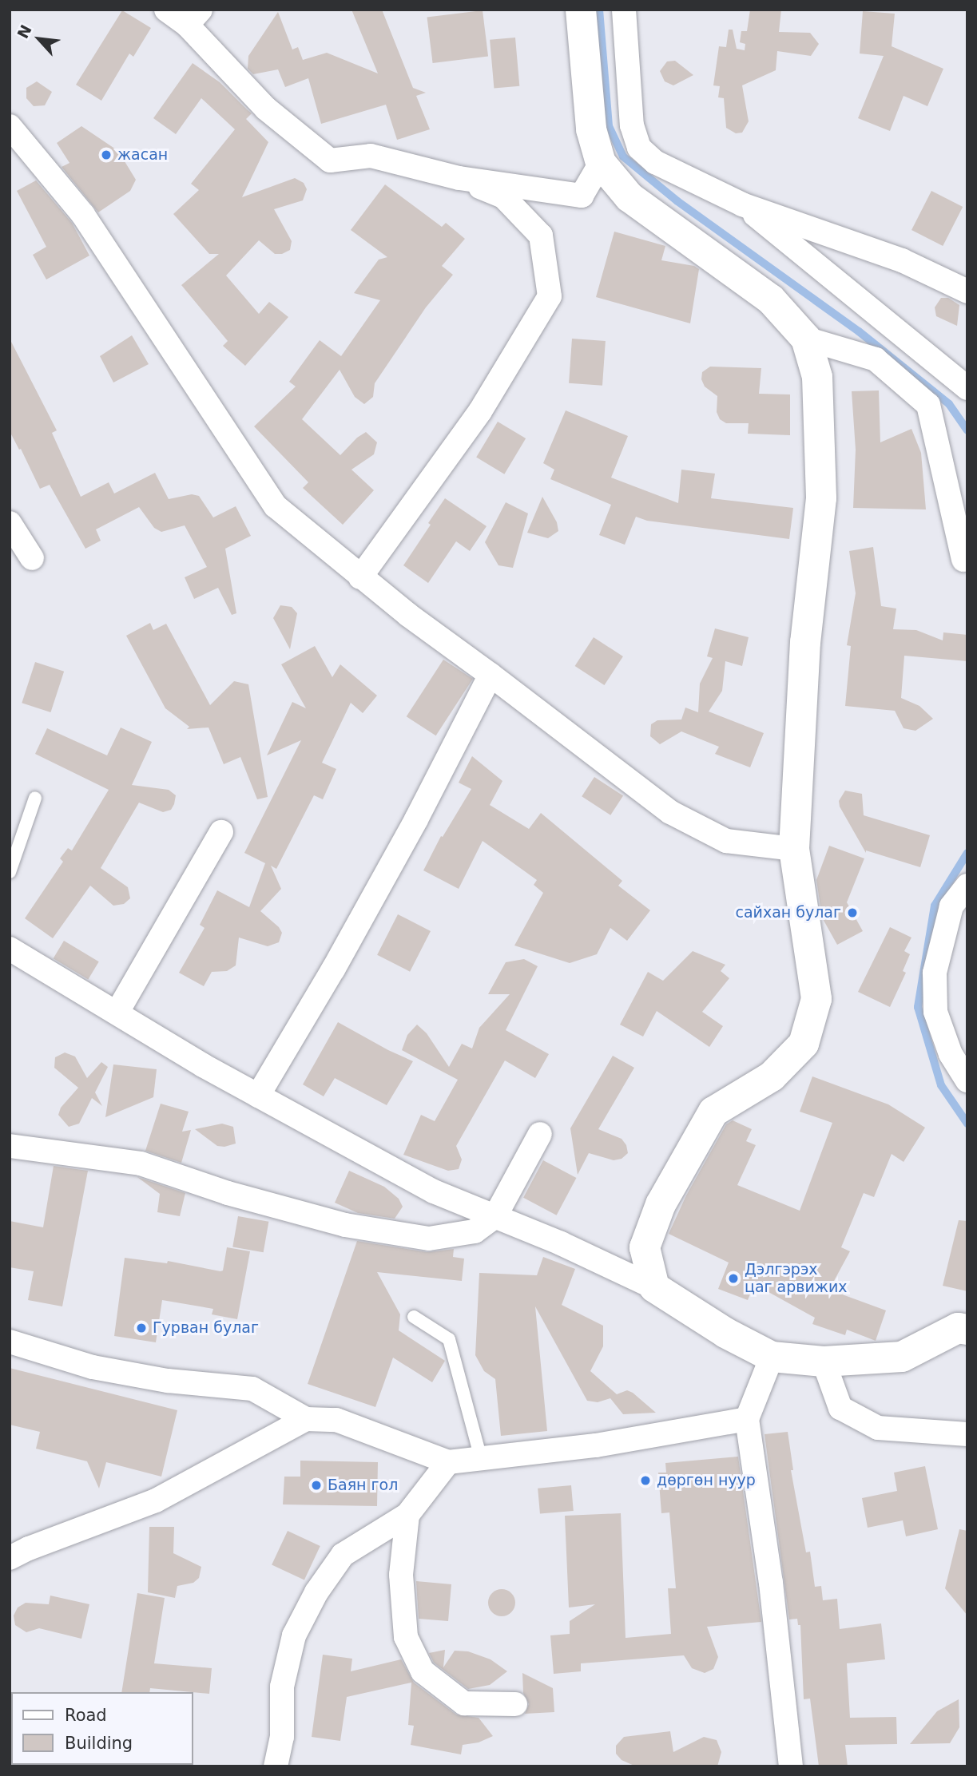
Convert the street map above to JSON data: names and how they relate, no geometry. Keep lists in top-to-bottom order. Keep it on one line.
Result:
{"places":["жасан","сайхан булаг","Дэлгэрэх цаг арвижих","Гурван булаг","дөргөн нуур","Баян гол"],"legend":["Road","Building"],"north":"top left"}
